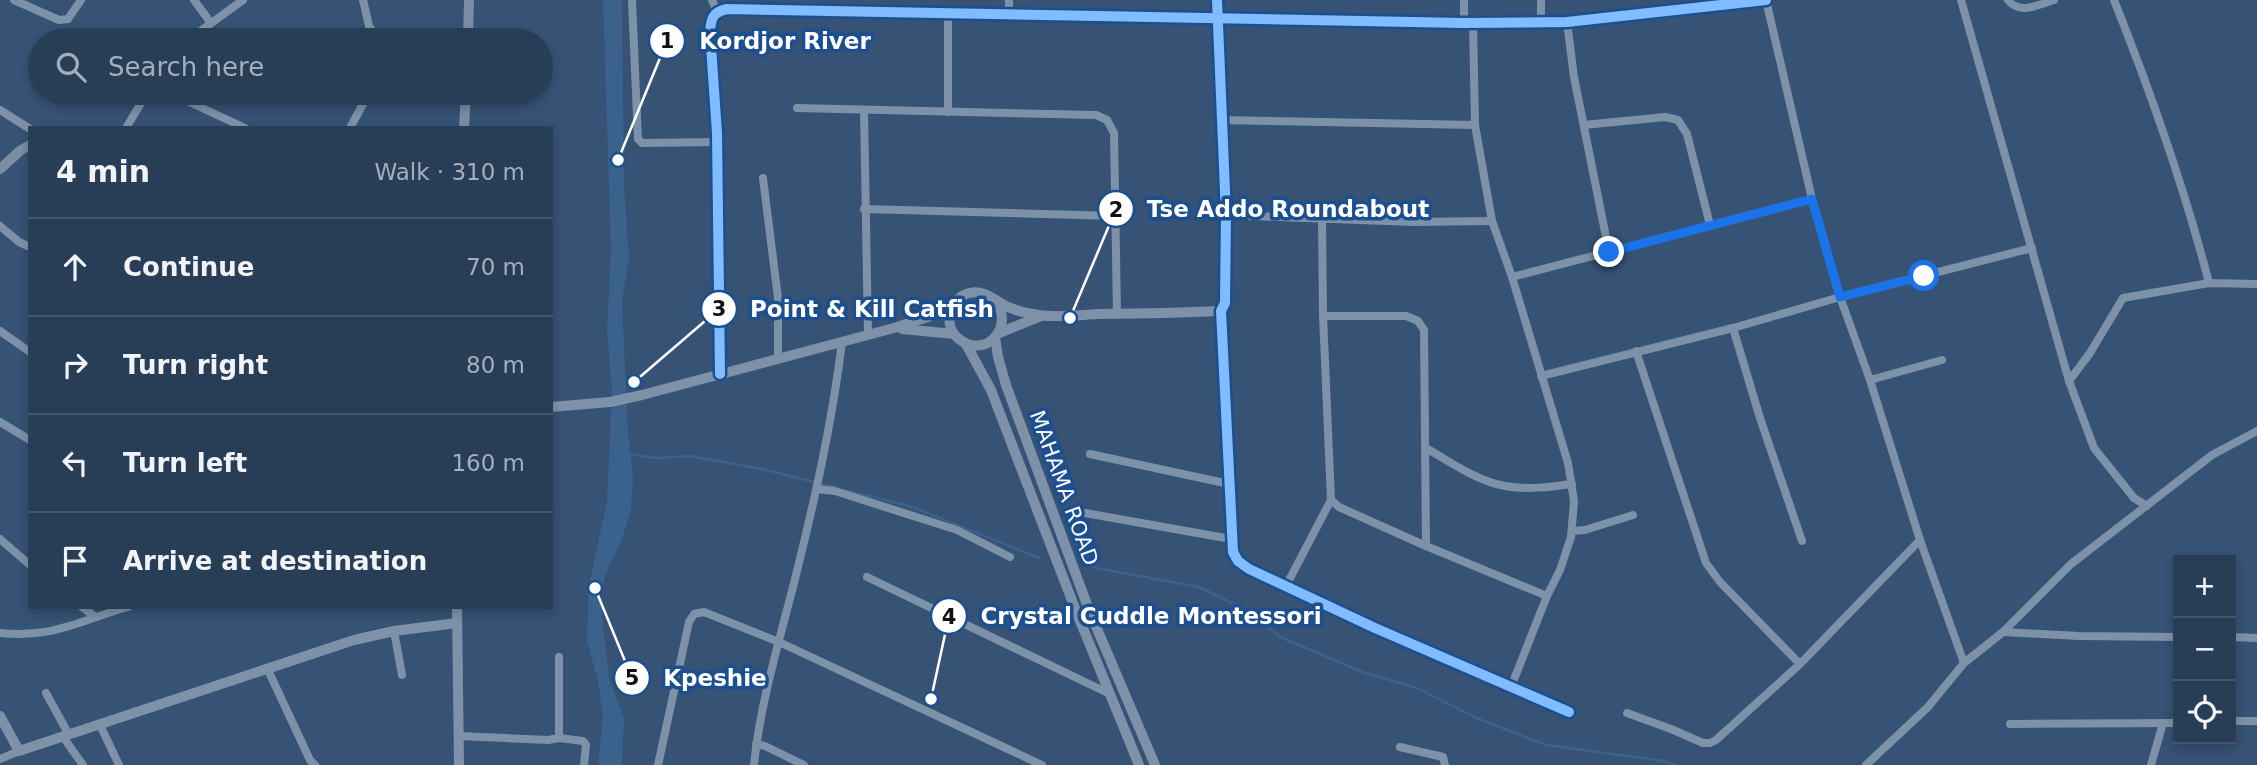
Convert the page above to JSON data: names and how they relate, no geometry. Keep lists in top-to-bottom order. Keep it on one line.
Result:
{"streets":{"street":["MAHAMA ROAD"]},"places":["Kordjor River","Tse Addo Roundabout","Point & Kill Catfish","Kpeshie","Crystal Cuddle Montessori"],"page":{"search":"Search here","heading":["4 min","Walk · 310 m"],"list":[["Continue","70 m"],["Turn right","80 m"],["Turn left","160 m"],"Arrive at destination"],"map_buttons":["+","−"]}}
